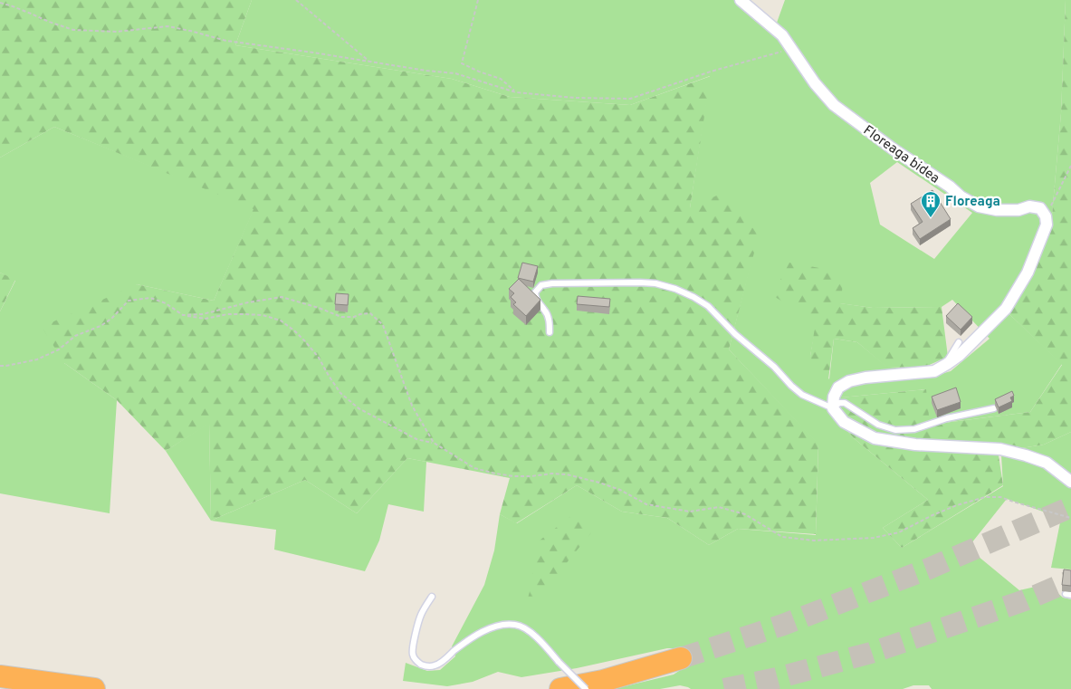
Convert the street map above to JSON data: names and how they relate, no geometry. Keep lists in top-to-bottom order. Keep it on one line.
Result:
{"streets":{"street":["Floreaga bidea"]},"places":{"building":["Floreaga"]}}
